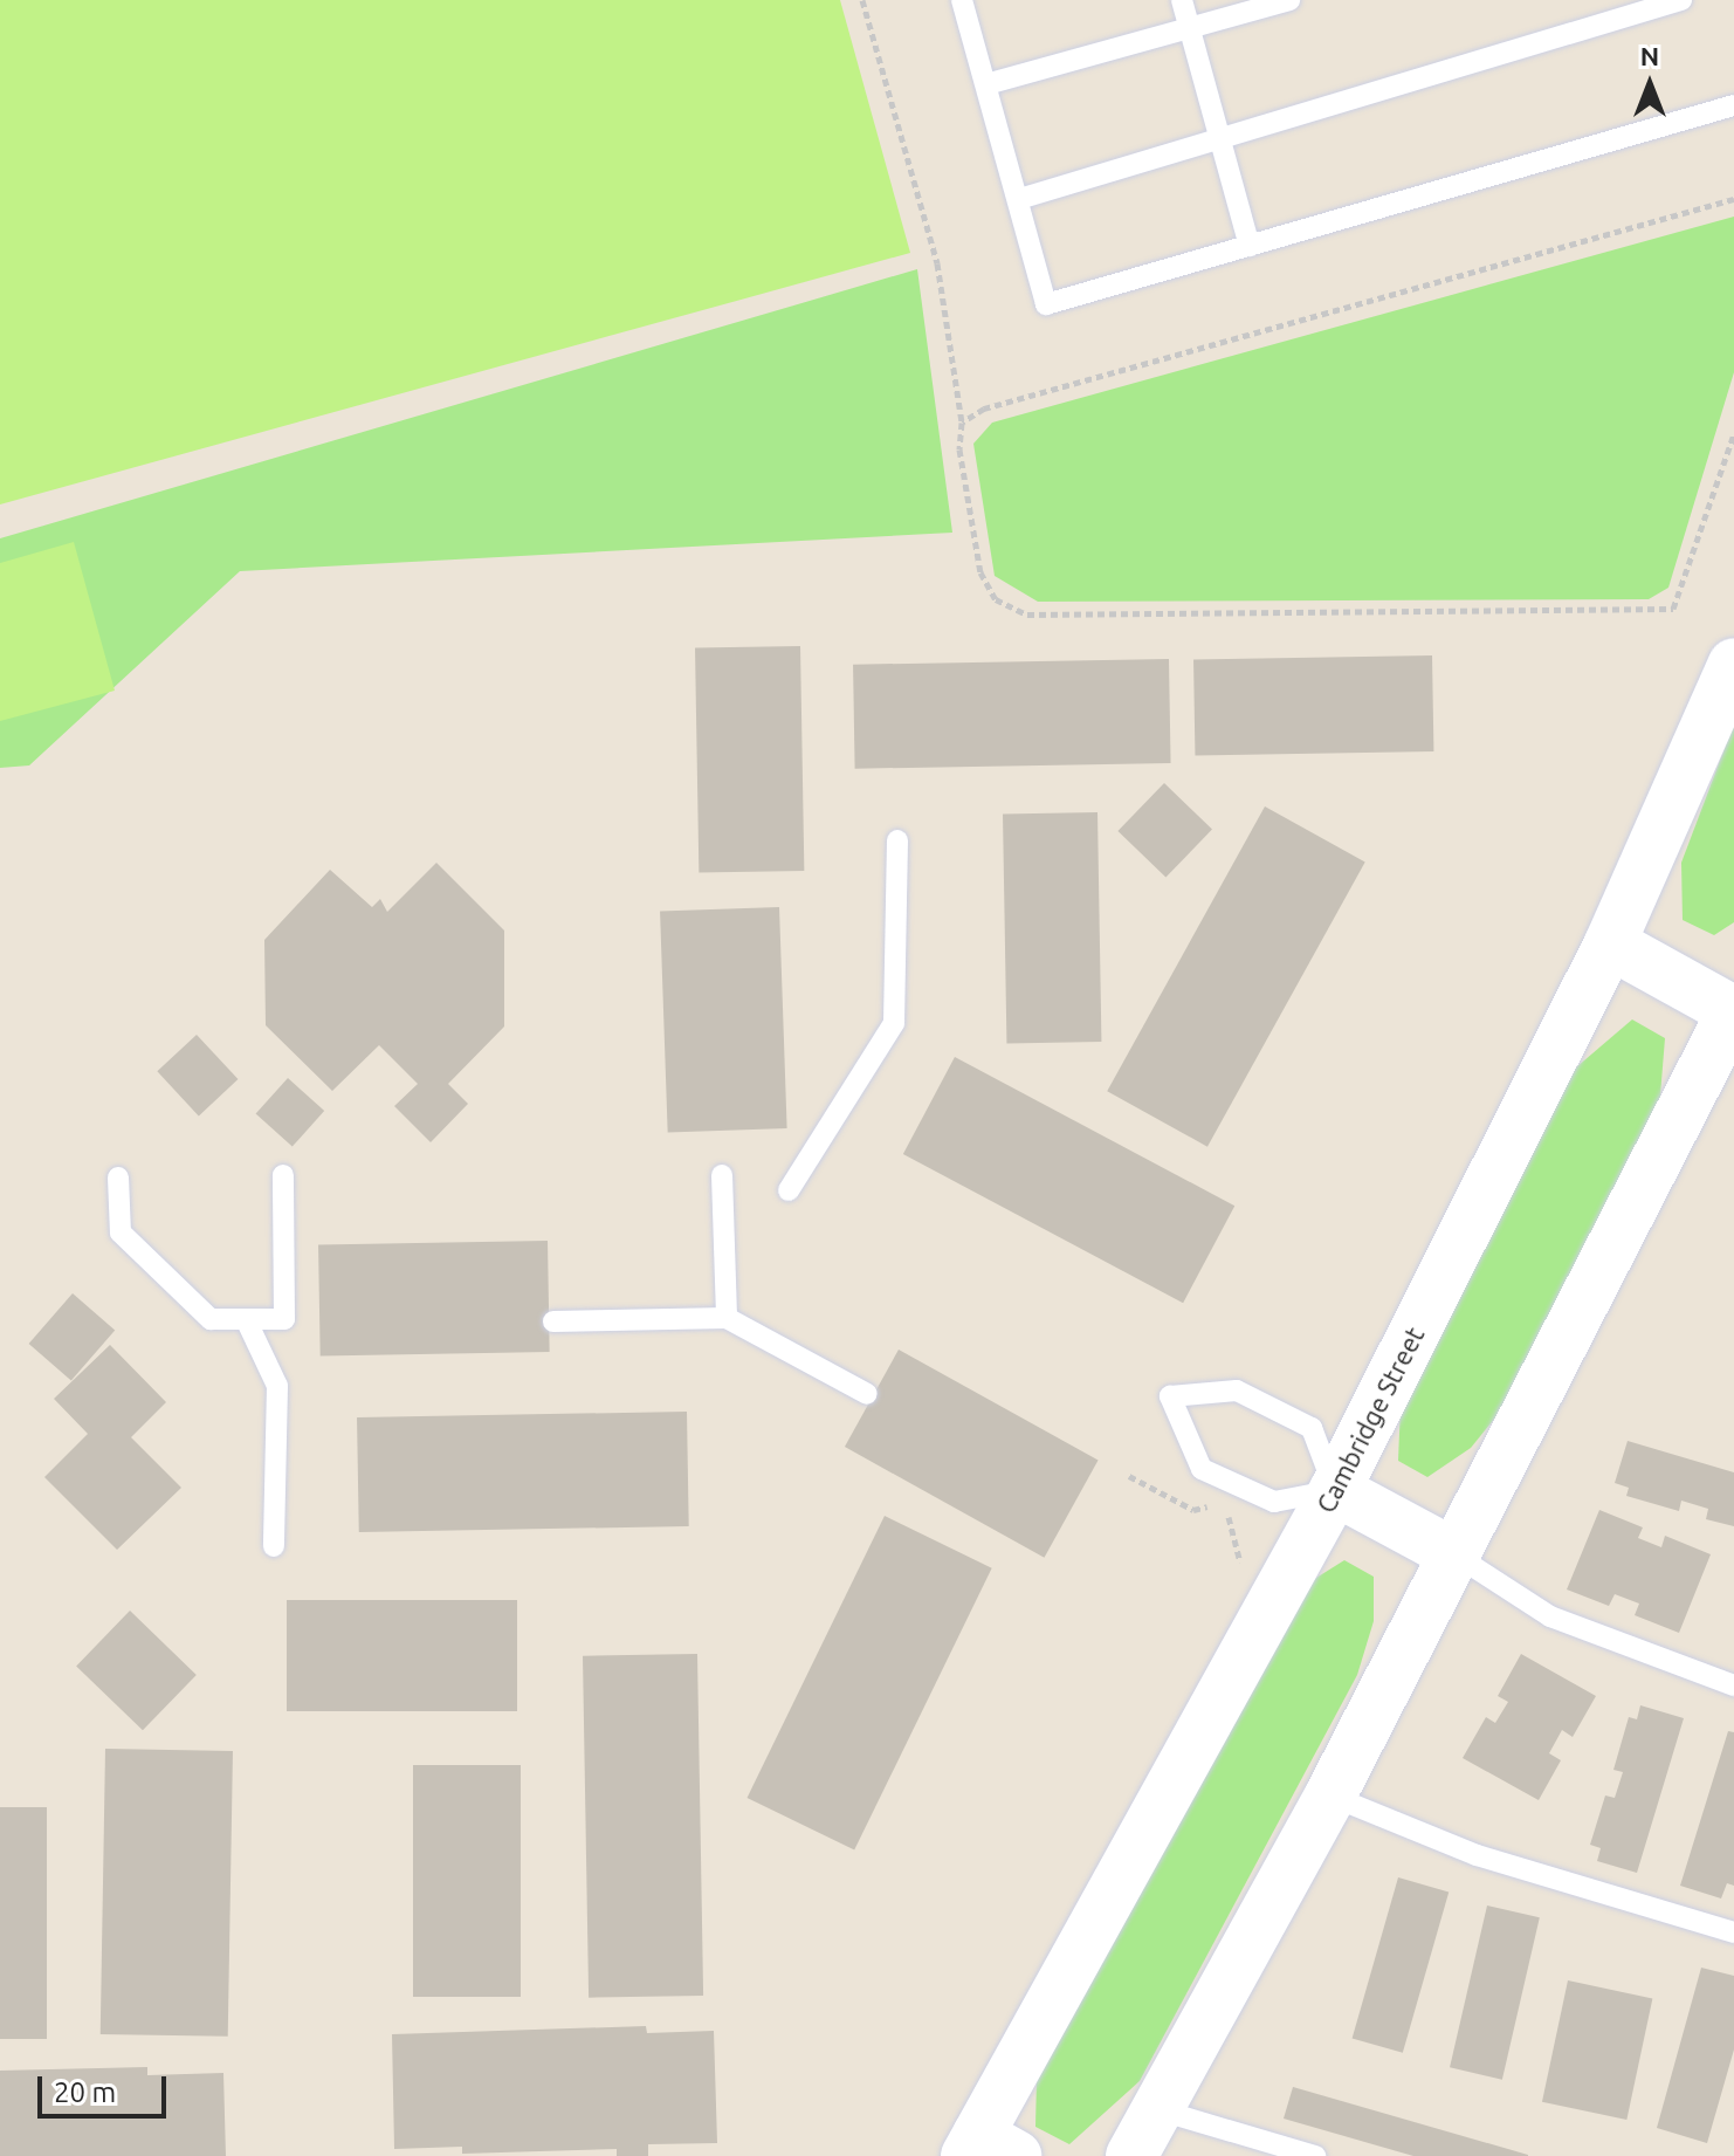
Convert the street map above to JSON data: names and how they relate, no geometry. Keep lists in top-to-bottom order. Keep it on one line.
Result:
{"streets":{"street":["Cambridge Street"]},"scale_bar":"20 m","north":"top"}
